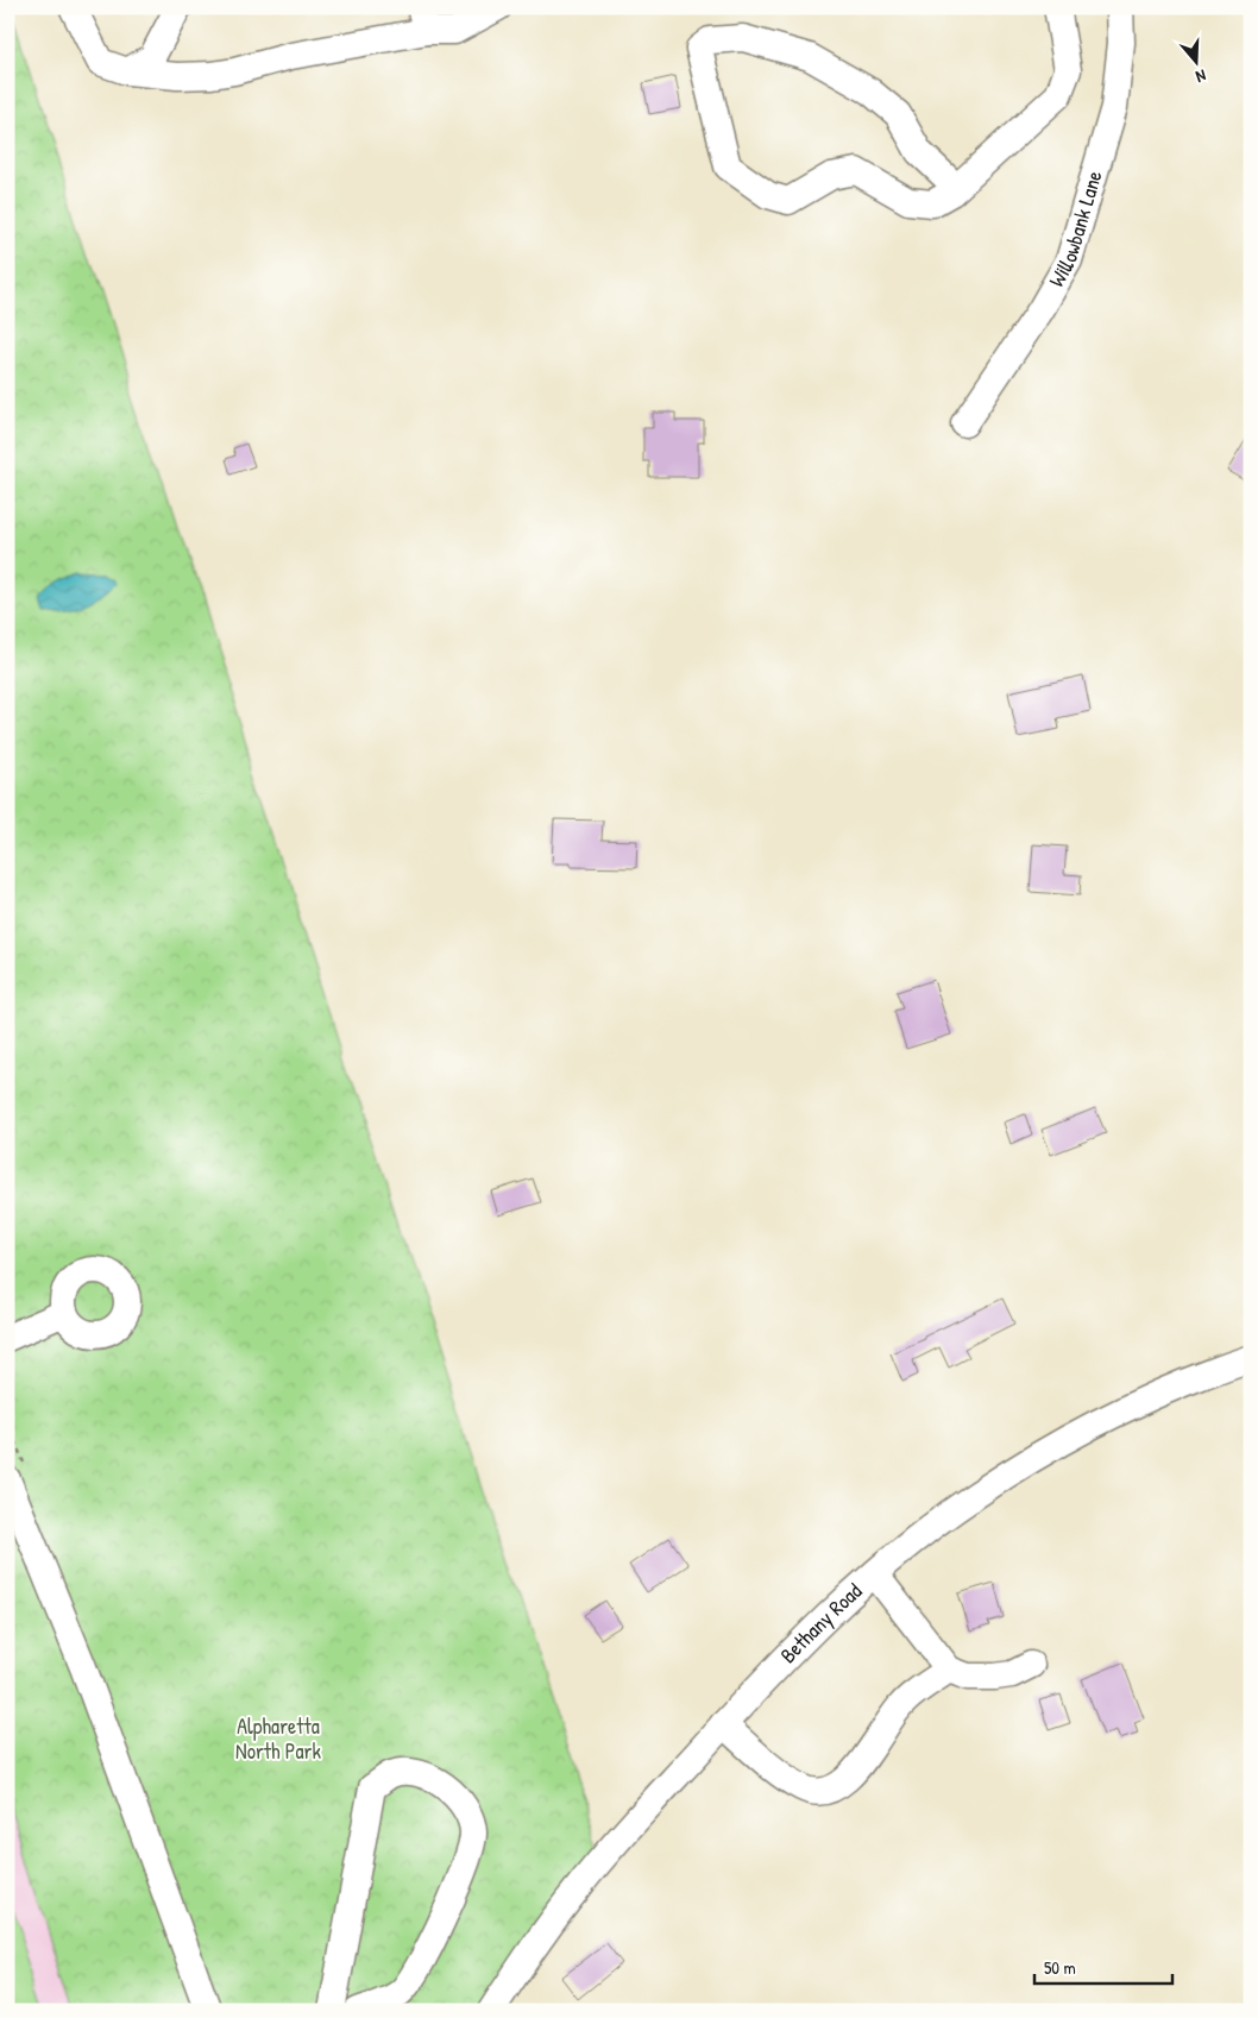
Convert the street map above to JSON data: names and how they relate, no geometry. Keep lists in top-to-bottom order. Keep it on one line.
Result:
{"streets":{"street":["Willowbank Lane","Bethany Road"]},"parks":["Alpharetta North Park"],"scale_bar":"50 m","north":"bottom"}
